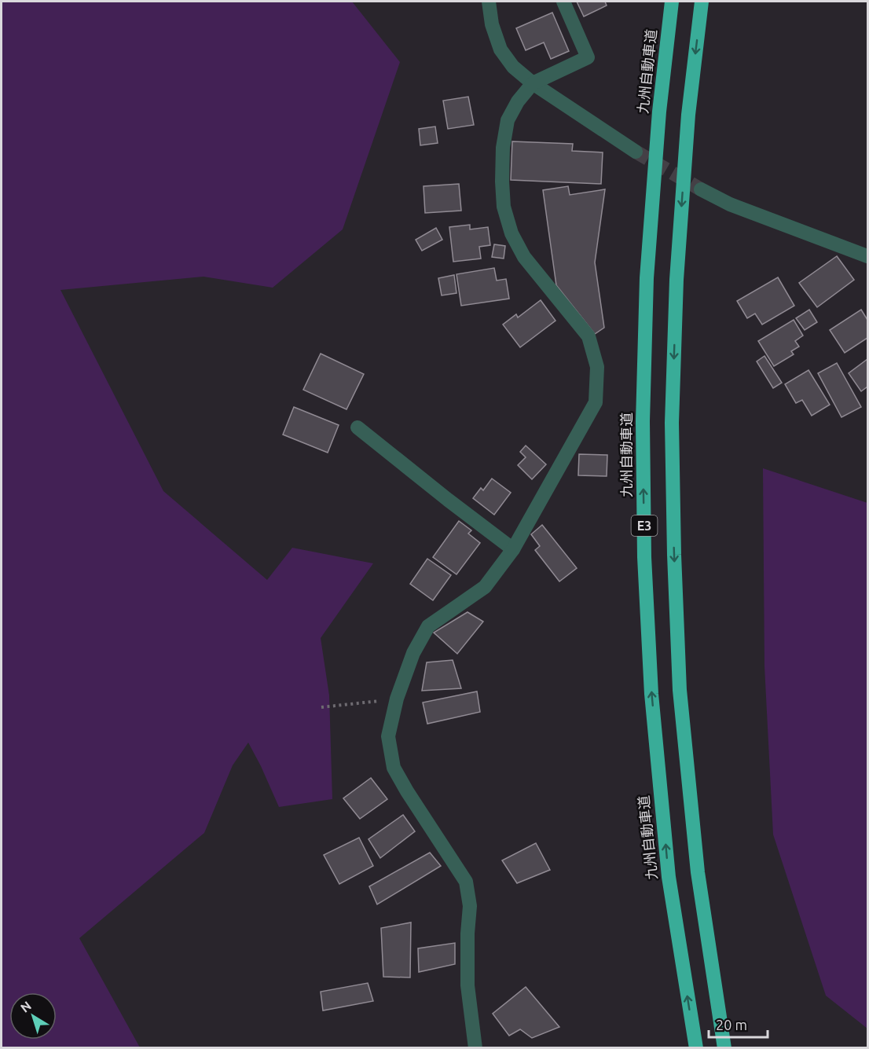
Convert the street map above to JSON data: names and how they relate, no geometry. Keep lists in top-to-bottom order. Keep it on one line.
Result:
{"streets":{"highway":["九州自動車道","E3"]},"scale_bar":"20 m","north":"top left"}
